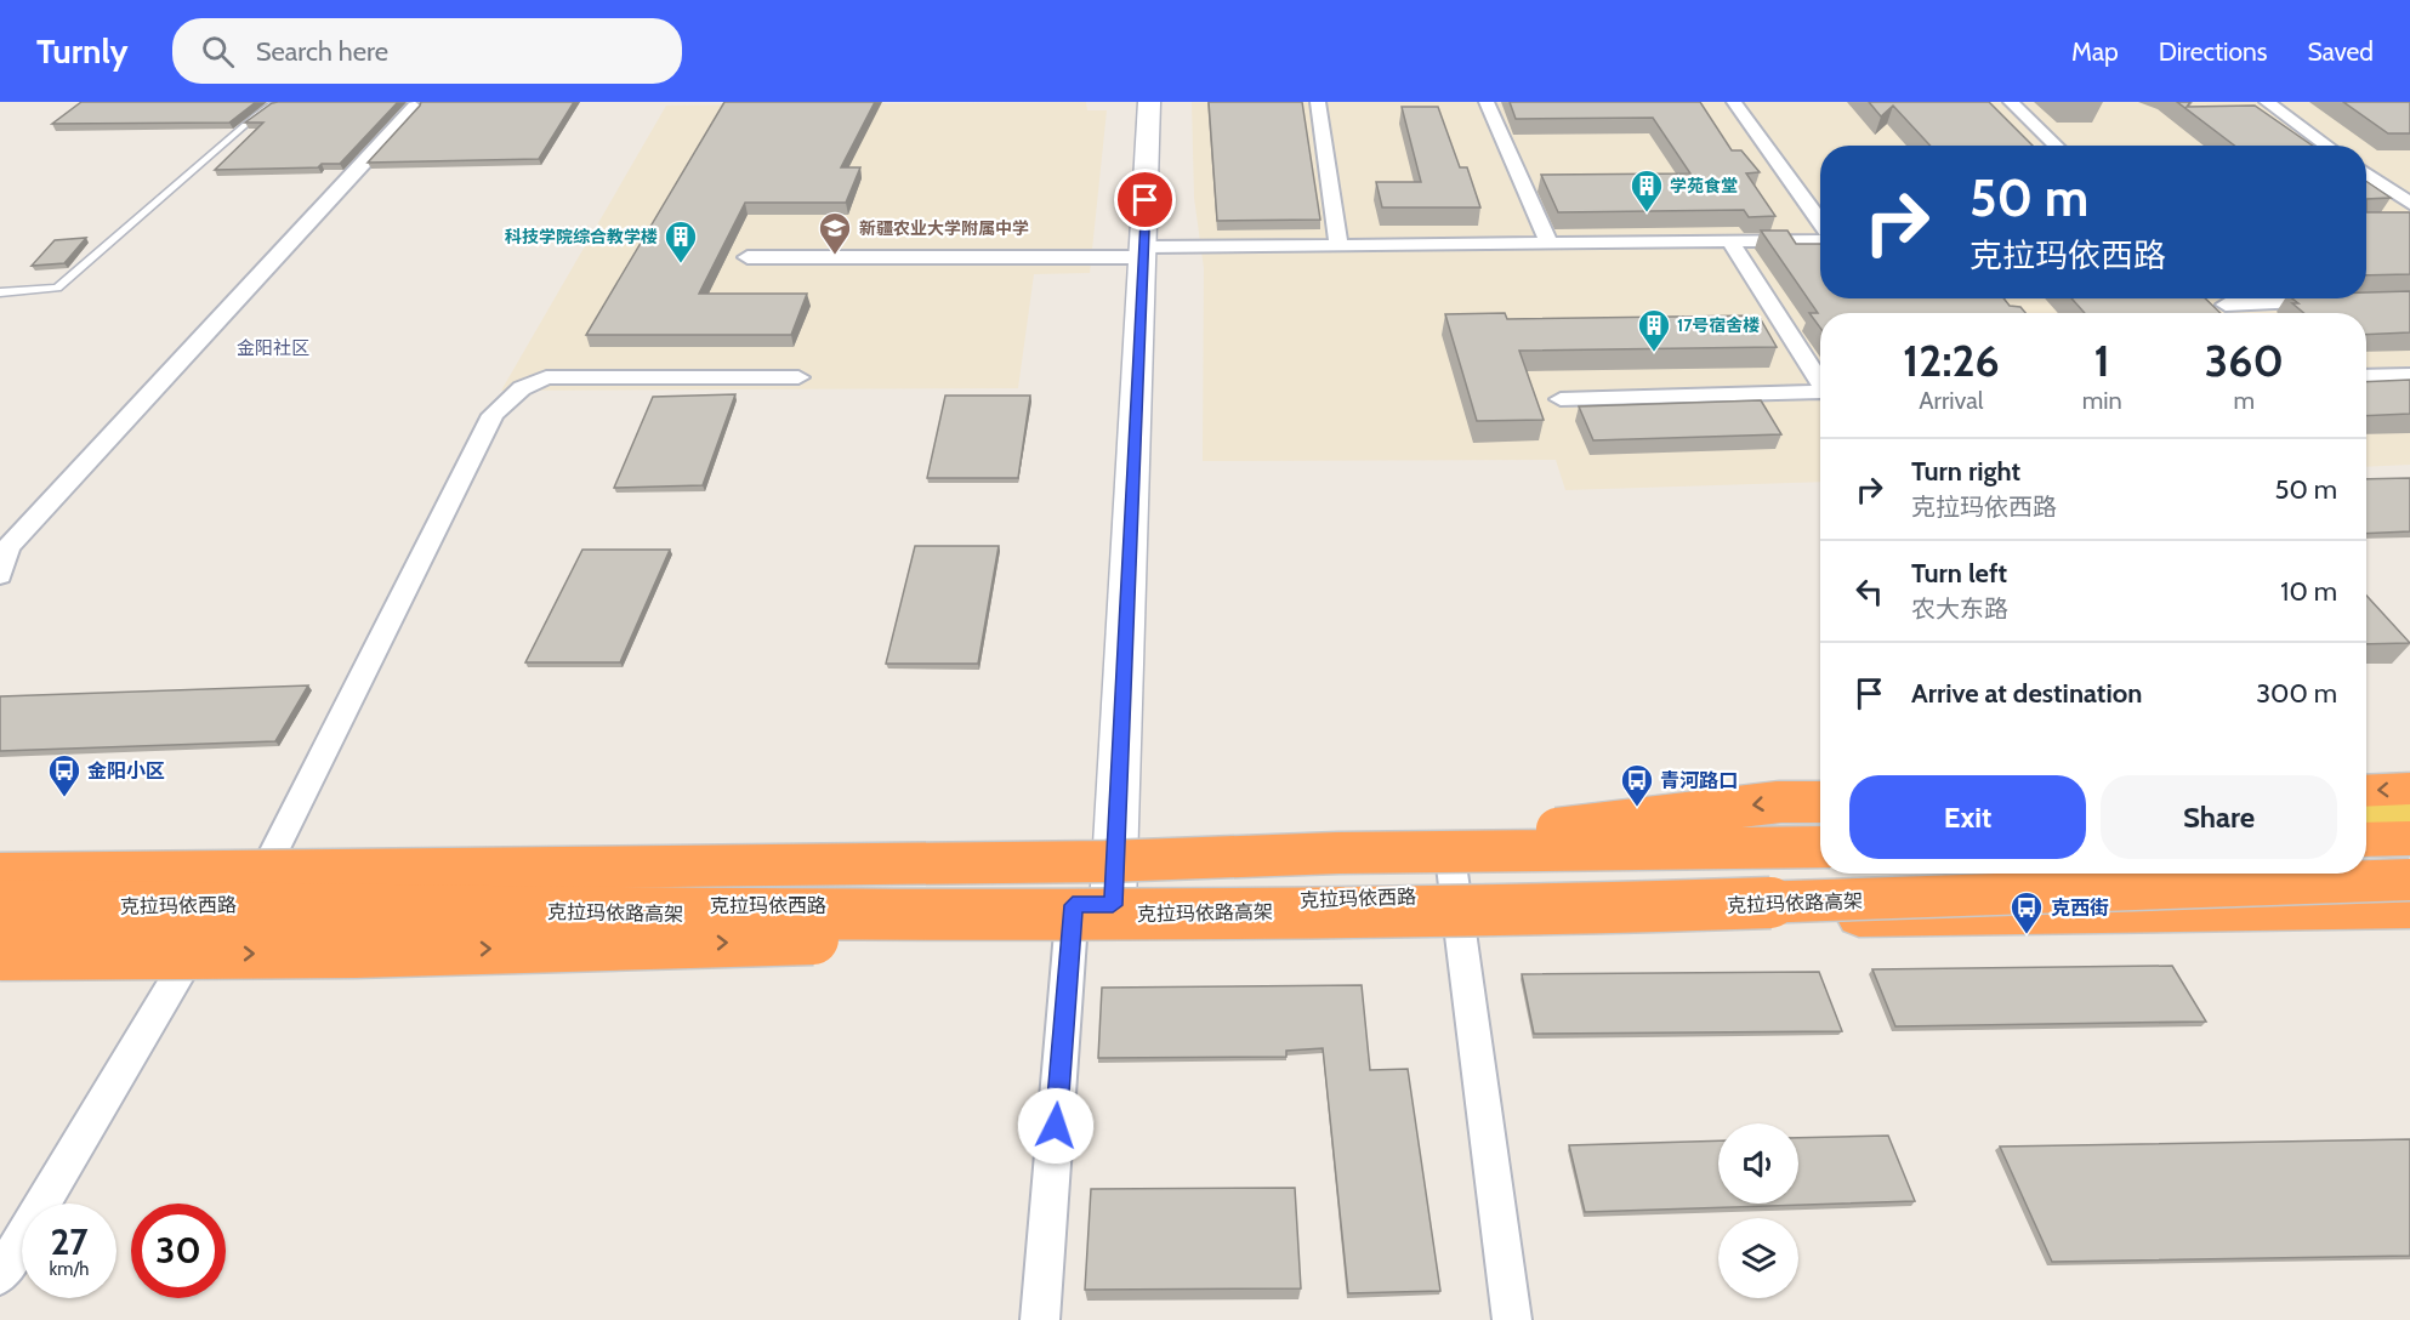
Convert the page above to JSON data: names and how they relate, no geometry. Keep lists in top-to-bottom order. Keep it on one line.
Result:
{"streets":{"highway":["克拉玛依路高架"],"main road":["克拉玛依西路"]},"crossings":[["克拉玛依西路","克拉玛依路高架"]],"districts":["金阳社区"],"places":{"building":["学苑食堂","科技学院综合教学楼","17号宿舍楼"],"school or university":["新疆农业大学附属中学"],"bus stop":["金阳小区","青河路口","克西街"]},"page":{"header":"Turnly","search":"Search here","nav":["Map","Directions","Saved"],"turn":["50 m","克拉玛依西路"],"eta":["12:26","Arrival","1","min","360","m"],"list":[{"name":"Turn right","note":"克拉玛依西路","value":"50 m"},{"name":"Turn left","note":"农大东路","value":"10 m"},{"name":"Arrive at destination","value":"300 m"}],"buttons":["Exit","Share"],"speed":"27 km/h","limit":"30"}}
